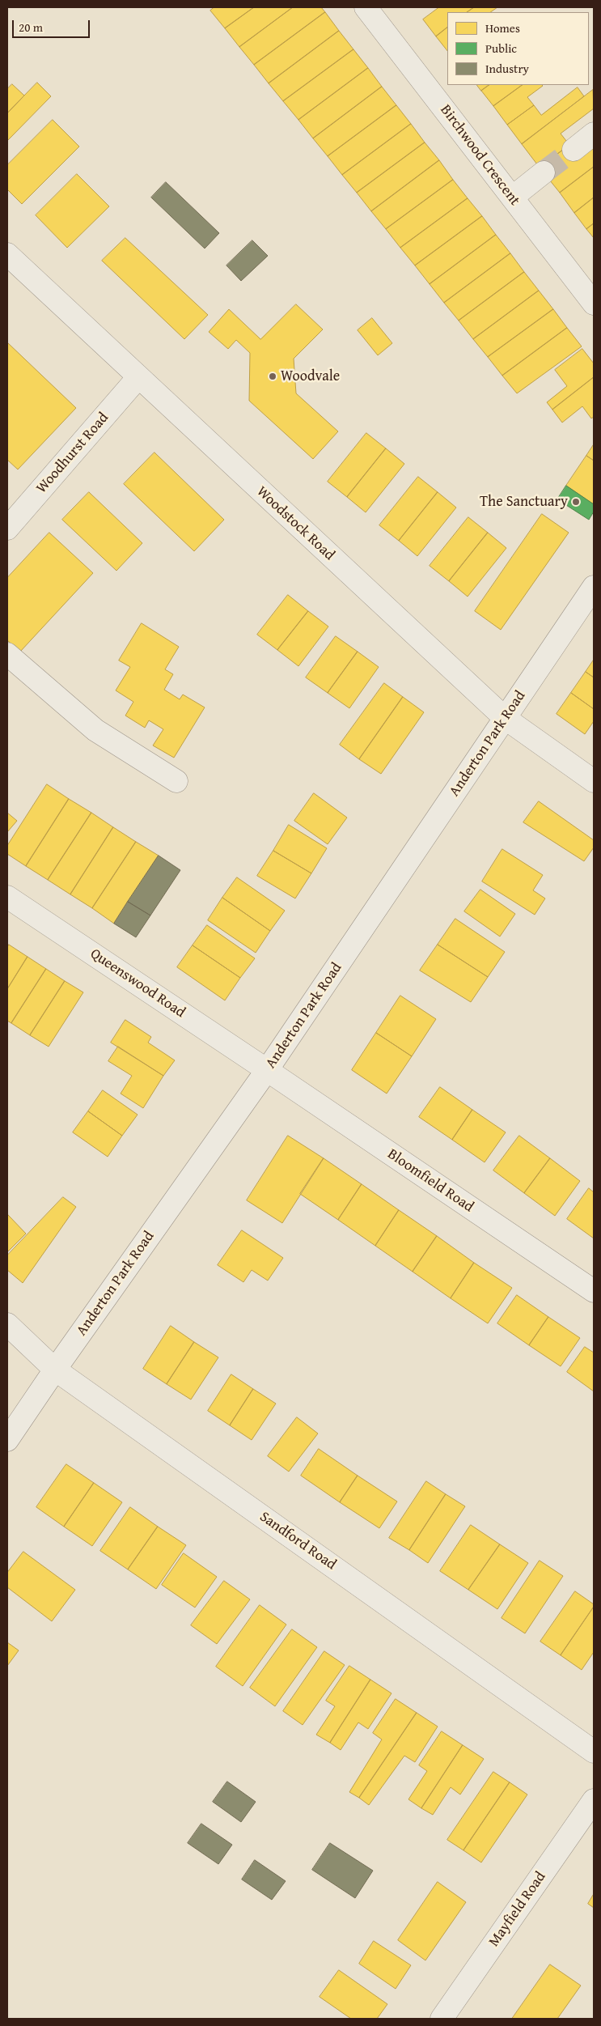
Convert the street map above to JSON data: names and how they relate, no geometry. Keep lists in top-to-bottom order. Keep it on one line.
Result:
{"streets":{"street":["Birchwood Crescent","Woodhurst Road","Woodstock Road","Anderton Park Road","Queenswood Road","Bloomfield Road","Sandford Road","Mayfield Road"]},"crossings":[["Woodhurst Road","Woodstock Road"],["Woodstock Road","Anderton Park Road"],["Anderton Park Road","Queenswood Road"],["Anderton Park Road","Bloomfield Road"],["Anderton Park Road","Sandford Road"],["Queenswood Road","Bloomfield Road"]],"places":["Woodvale","The Sanctuary"],"legend":["Homes","Public","Industry"],"scale_bar":"20 m"}
